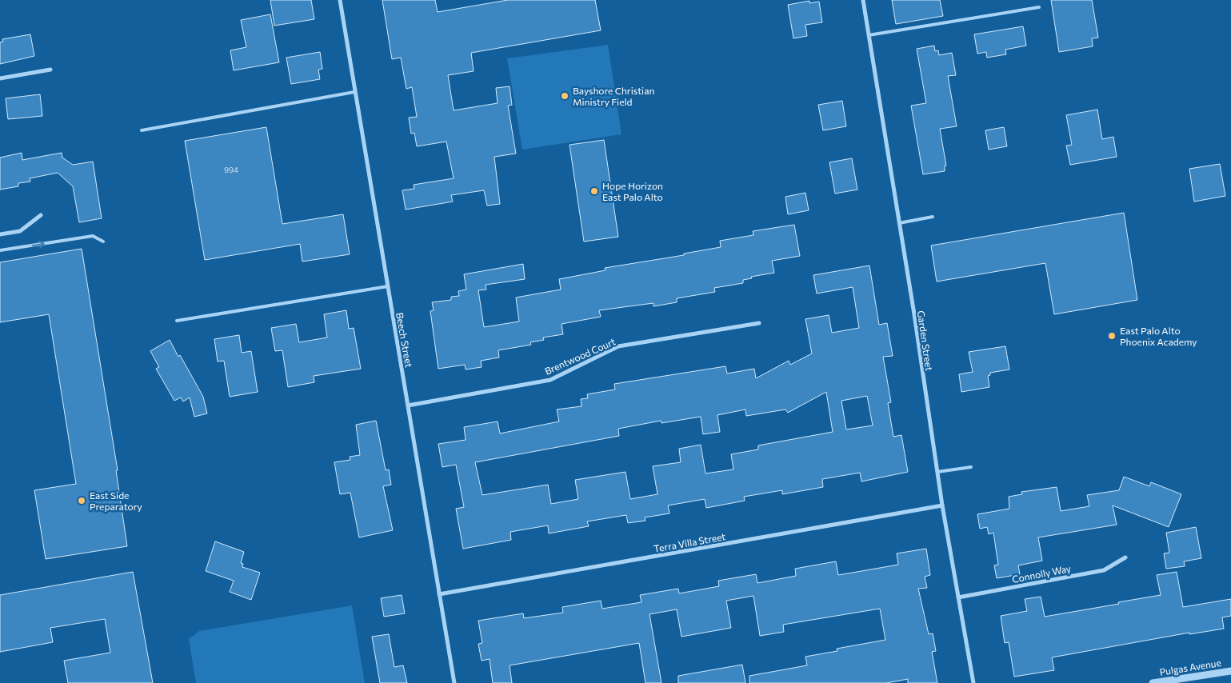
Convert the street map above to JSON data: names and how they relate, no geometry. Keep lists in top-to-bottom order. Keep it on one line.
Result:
{"streets":{"street":["Beech Street","Garden Street","Brentwood Court","Terra Villa Street","Connolly Way","Pulgas Avenue"]},"crossings":[["Beech Street","Brentwood Court"],["Beech Street","Terra Villa Street"],["Garden Street","Terra Villa Street"],["Garden Street","Connolly Way"]],"places":["Bayshore Christian Ministry Field","Hope Horizon East Palo Alto","East Palo Alto Phoenix Academy","East Side Preparatory"],"house_numbers":["994"]}
